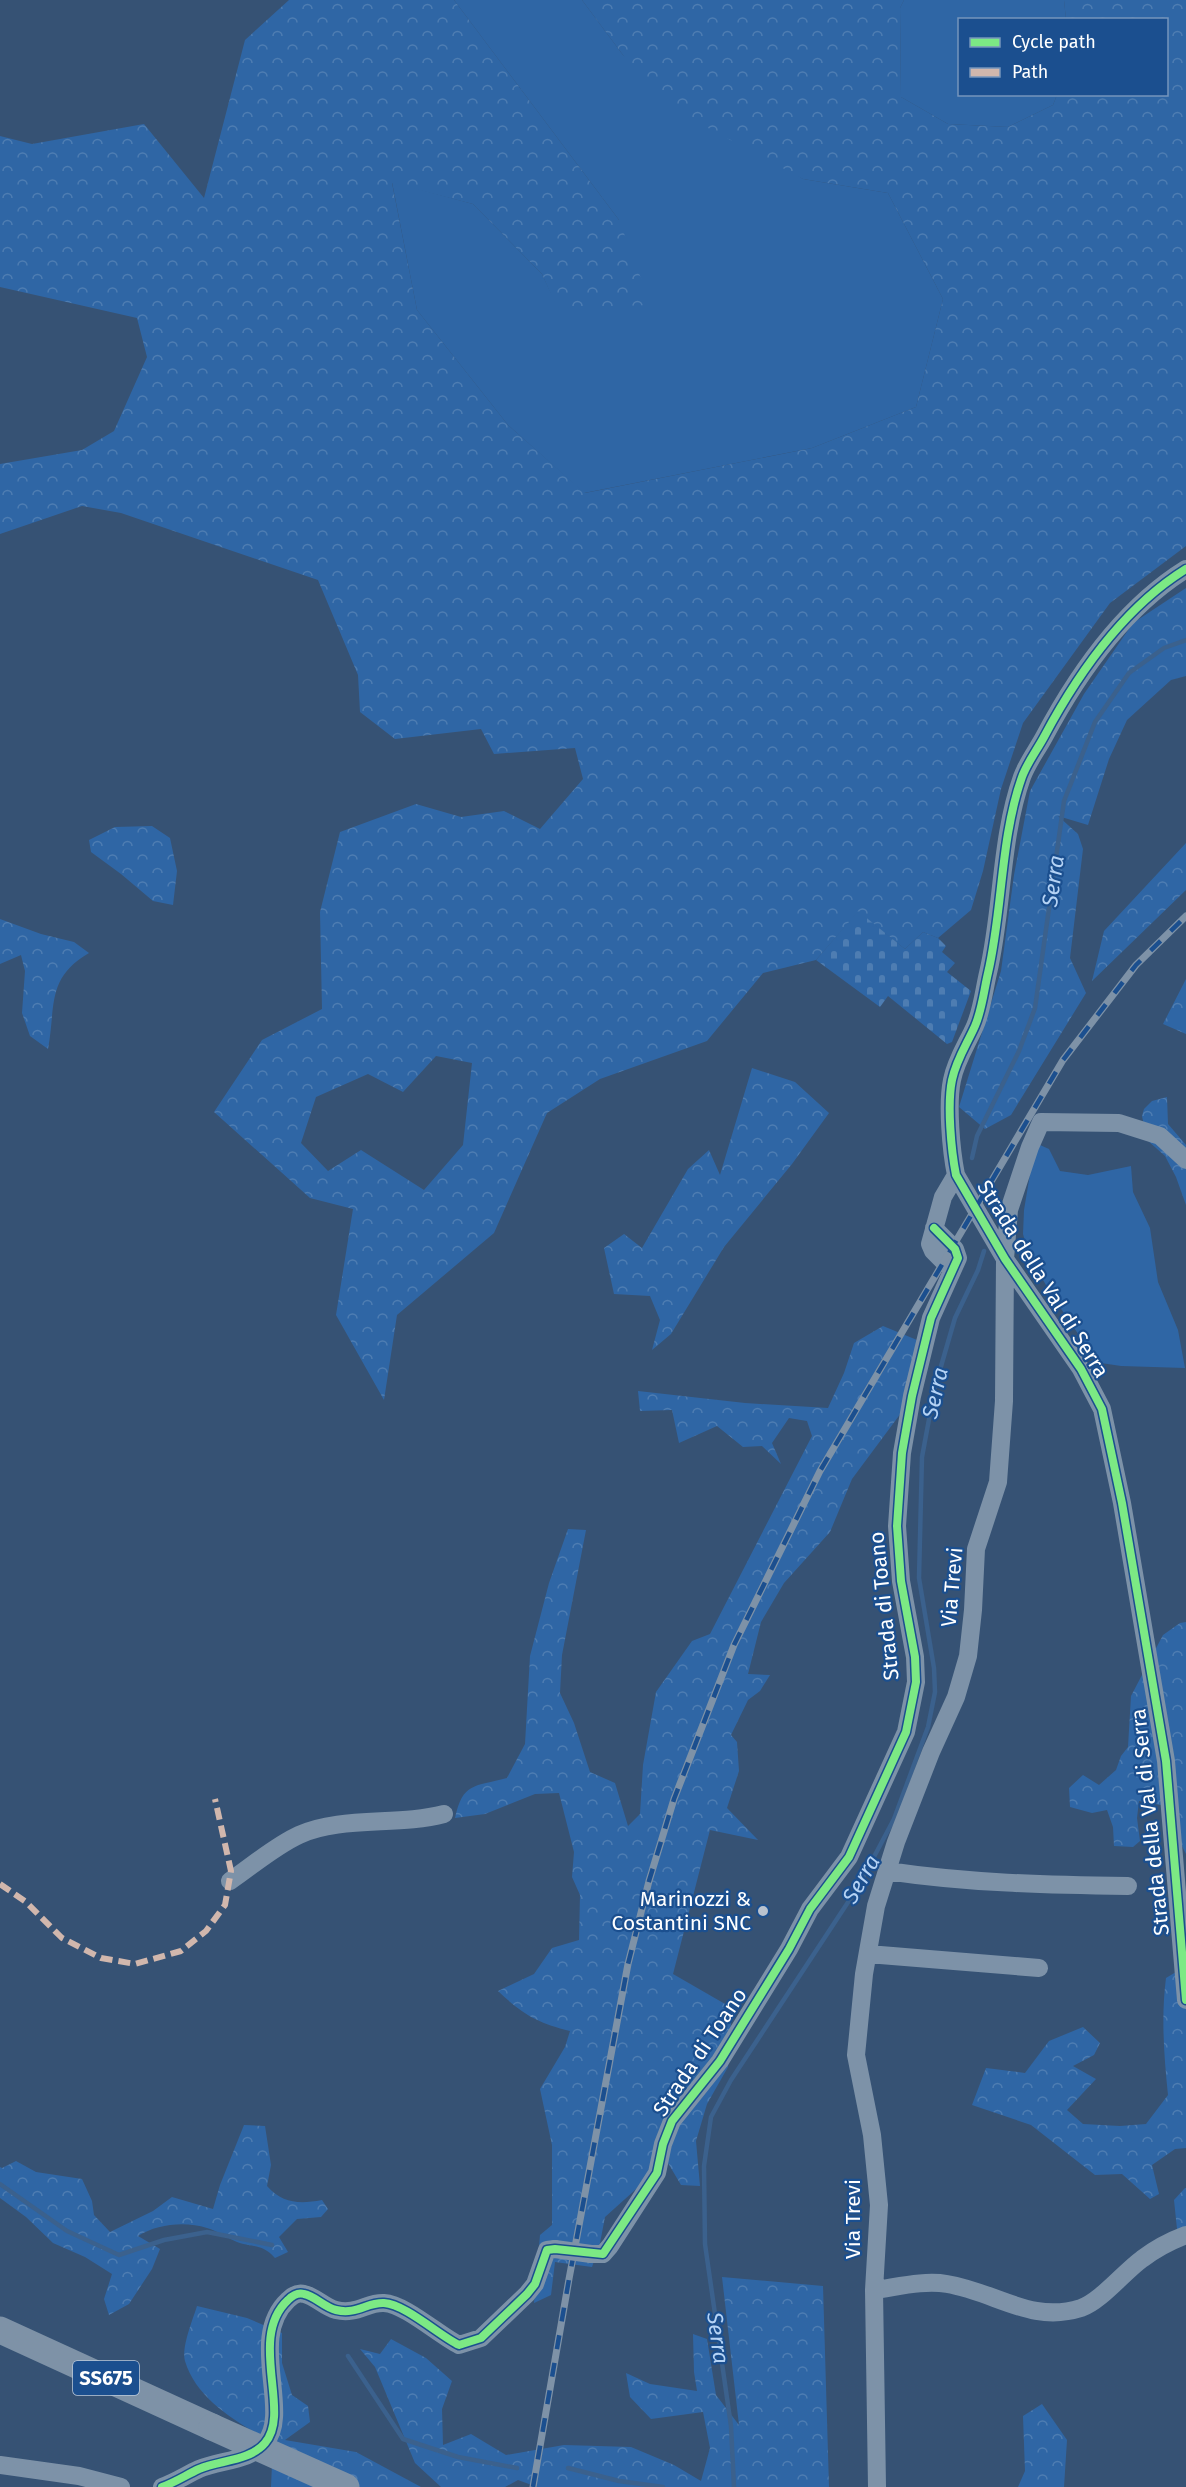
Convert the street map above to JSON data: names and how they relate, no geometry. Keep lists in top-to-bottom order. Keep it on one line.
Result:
{"streets":{"highway":["SS675"],"street":["Strada della Val di Serra","Via Trevi","Strada di Toano"]},"crossings":[["Strada della Val di Serra","Via Trevi"],["Strada della Val di Serra","Strada di Toano"]],"water":["Serra"],"places":["Marinozzi & Costantini SNC"],"legend":["Cycle path","Path"]}
